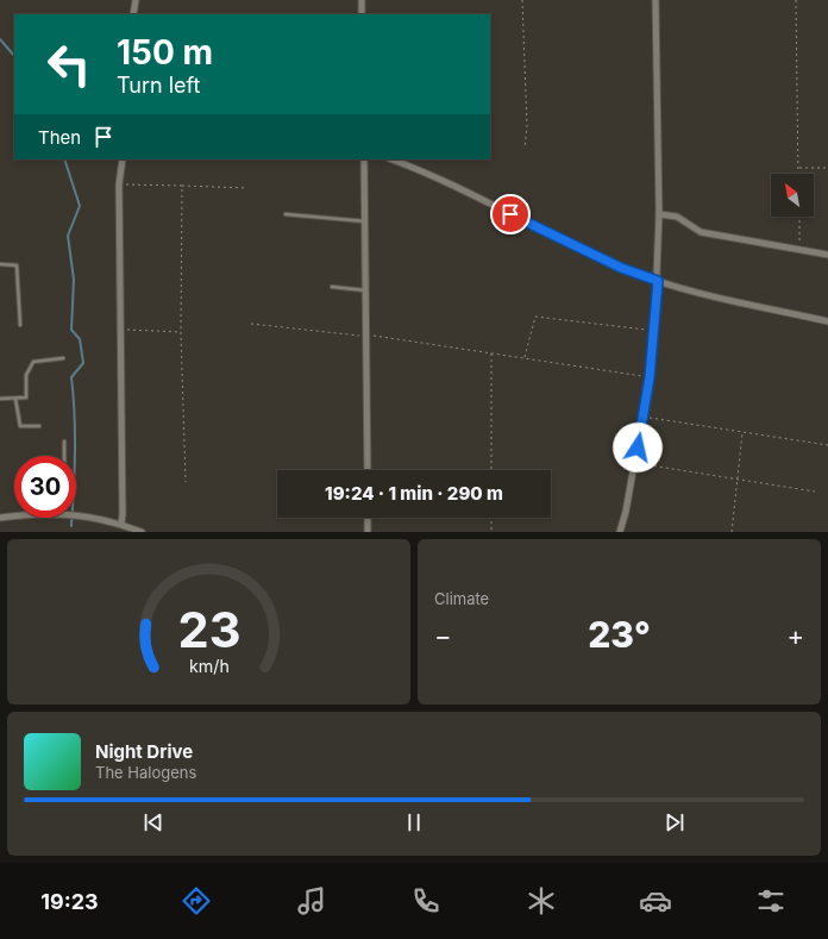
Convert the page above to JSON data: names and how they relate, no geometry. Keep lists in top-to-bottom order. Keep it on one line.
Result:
{"north":"top left","page":{"turn":["150 m","Turn left"],"then":"Then","limit":"30","trip":"19:24 · 1 min · 290 m","tile":"Climate","heat":["−","23°","+"],"song":["Night Drive","The Halogens"],"tabs":"19:23","gauge":["23","km/h"]}}
